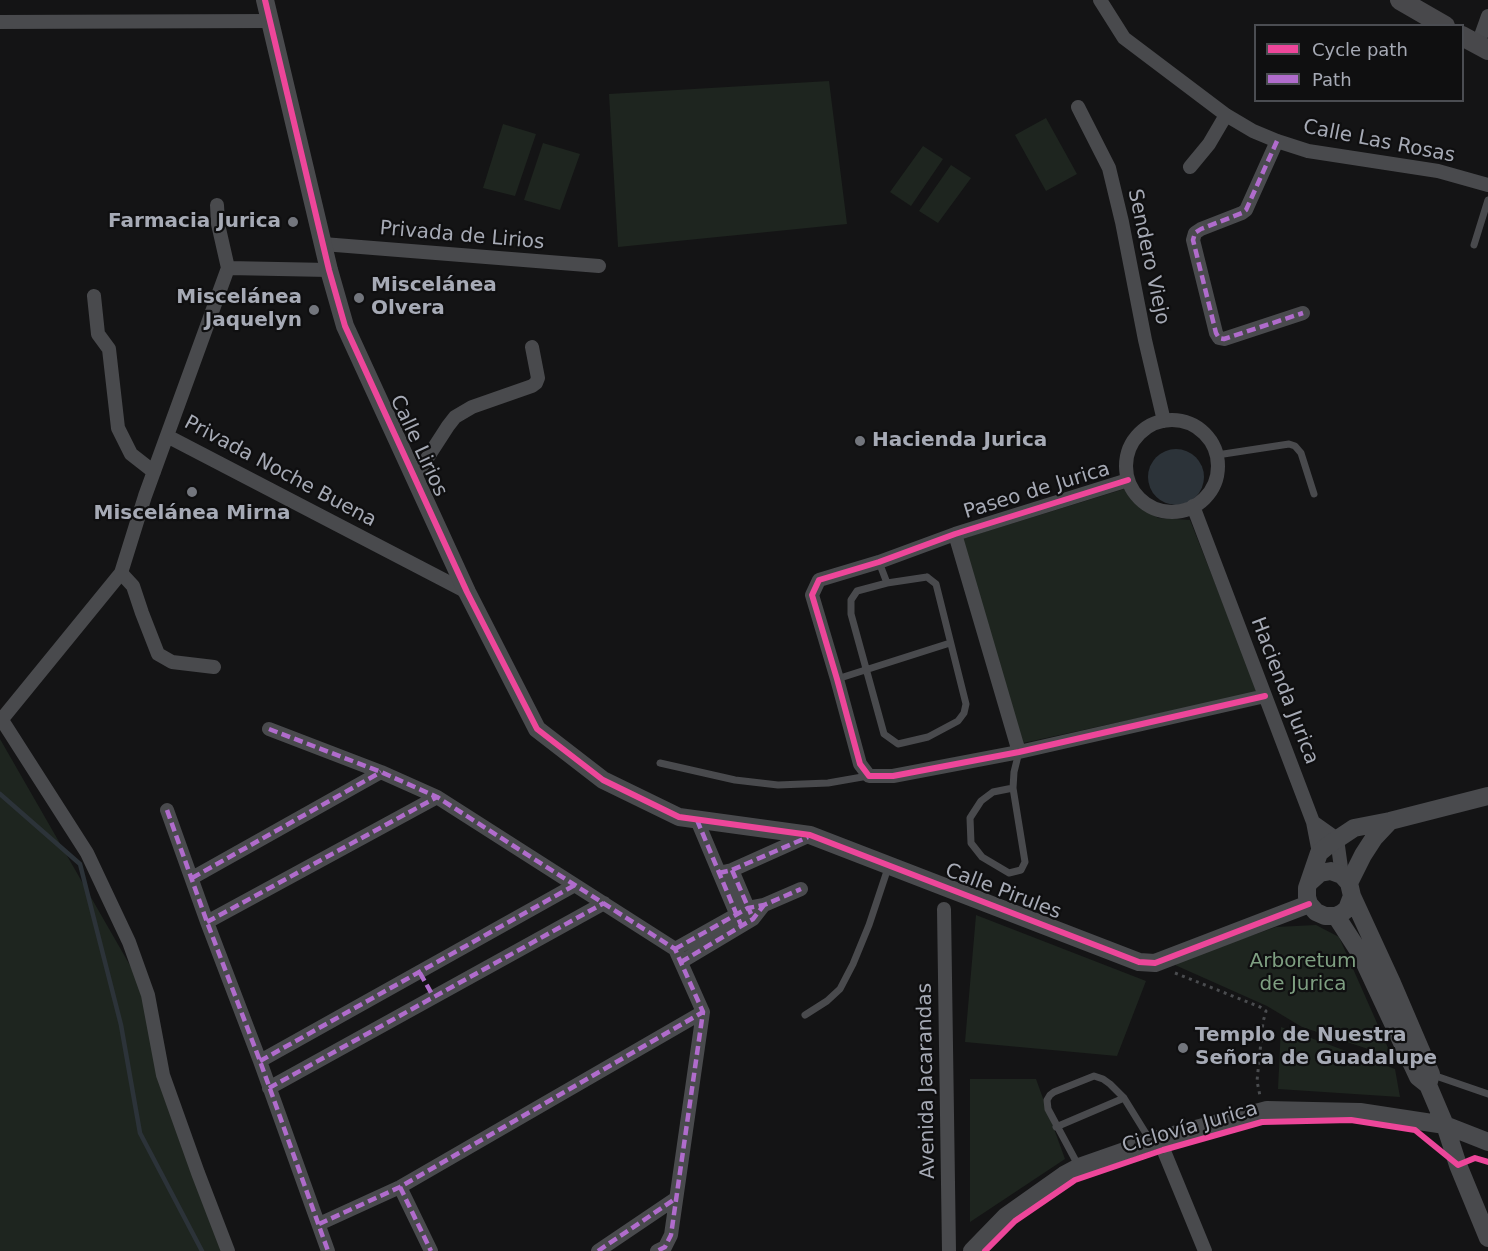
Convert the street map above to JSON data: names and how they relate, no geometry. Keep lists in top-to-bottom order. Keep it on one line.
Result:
{"streets":{"street":["Calle Las Rosas","Privada de Lirios","Sendero Viejo","Calle Lirios","Privada Noche Buena","Paseo de Jurica","Hacienda Jurica","Calle Pirules","Avenida Jacarandas"],"cycle path":["Ciclovía Jurica"]},"crossings":[["Privada de Lirios","Calle Lirios"],["Sendero Viejo","Paseo de Jurica"],["Sendero Viejo","Hacienda Jurica"],["Calle Lirios","Privada Noche Buena"],["Calle Lirios","Calle Pirules"],["Paseo de Jurica","Hacienda Jurica"]],"parks":["Arboretum de Jurica"],"places":["Farmacia Jurica","Miscelánea Olvera","Miscelánea Jaquelyn","Hacienda Jurica","Miscelánea Mirna","Templo de Nuestra Señora de Guadalupe"],"legend":["Cycle path","Path"]}
